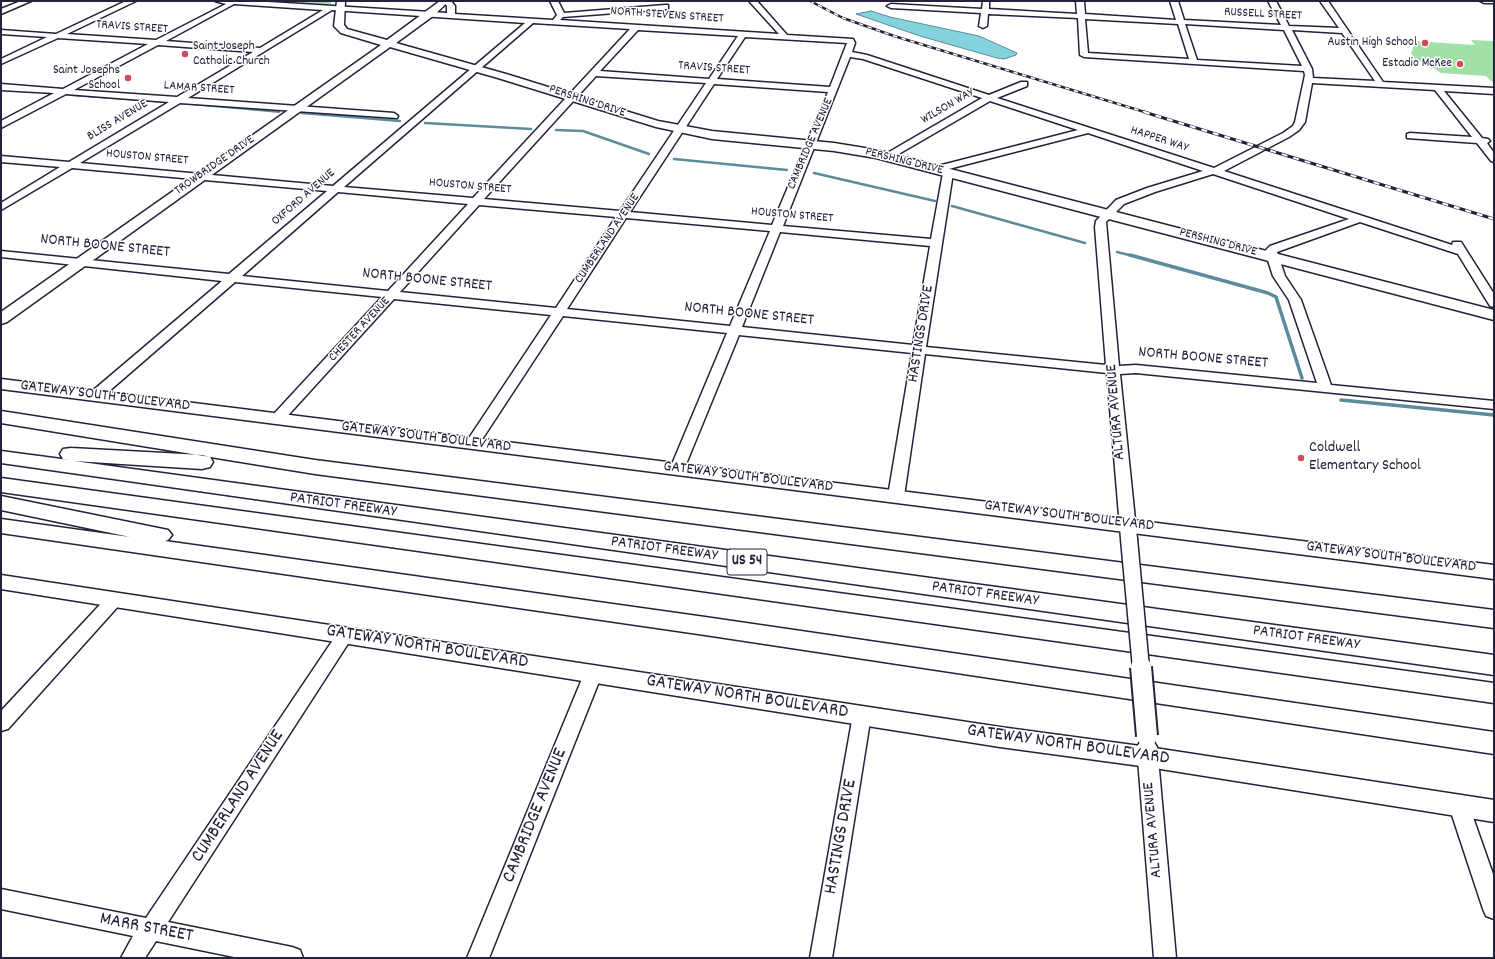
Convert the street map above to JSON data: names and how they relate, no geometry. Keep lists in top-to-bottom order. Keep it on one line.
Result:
{"streets":{"highway":["PATRIOT FREEWAY","US 54"],"main road":["PERSHING DRIVE","TROWBRIDGE DRIVE","GATEWAY SOUTH BOULEVARD","GATEWAY NORTH BOULEVARD"],"street":["RUSSELL STREET","NORTH STEVENS STREET","TRAVIS STREET","LAMAR STREET","WILSON WAY","BLISS AVENUE","HAPPER WAY","CAMBRIDGE AVENUE","HOUSTON STREET","OXFORD AVENUE","CUMBERLAND AVENUE","NORTH BOONE STREET","CHESTER AVENUE","HASTINGS DRIVE","ALTURA AVENUE","MARR STREET"]},"crossings":[["RUSSELL STREET","ALTURA AVENUE"],["NORTH STEVENS STREET","PERSHING DRIVE"],["NORTH STEVENS STREET","BLISS AVENUE"],["NORTH STEVENS STREET","CAMBRIDGE AVENUE"],["NORTH STEVENS STREET","TROWBRIDGE DRIVE"],["NORTH STEVENS STREET","OXFORD AVENUE"],["NORTH STEVENS STREET","CUMBERLAND AVENUE"],["NORTH STEVENS STREET","CHESTER AVENUE"],["TRAVIS STREET","BLISS AVENUE"],["TRAVIS STREET","CAMBRIDGE AVENUE"],["TRAVIS STREET","CUMBERLAND AVENUE"],["TRAVIS STREET","CHESTER AVENUE"],["LAMAR STREET","BLISS AVENUE"],["LAMAR STREET","TROWBRIDGE DRIVE"],["PERSHING DRIVE","WILSON WAY"],["PERSHING DRIVE","BLISS AVENUE"],["PERSHING DRIVE","CAMBRIDGE AVENUE"],["PERSHING DRIVE","TROWBRIDGE DRIVE"],["PERSHING DRIVE","OXFORD AVENUE"],["PERSHING DRIVE","CUMBERLAND AVENUE"],["PERSHING DRIVE","CHESTER AVENUE"],["PERSHING DRIVE","HASTINGS DRIVE"],["PERSHING DRIVE","ALTURA AVENUE"],["WILSON WAY","HAPPER WAY"],["BLISS AVENUE","HOUSTON STREET"],["HAPPER WAY","CAMBRIDGE AVENUE"],["HAPPER WAY","ALTURA AVENUE"],["CAMBRIDGE AVENUE","HOUSTON STREET"],["CAMBRIDGE AVENUE","NORTH BOONE STREET"],["CAMBRIDGE AVENUE","GATEWAY SOUTH BOULEVARD"],["CAMBRIDGE AVENUE","GATEWAY NORTH BOULEVARD"],["HOUSTON STREET","TROWBRIDGE DRIVE"],["HOUSTON STREET","OXFORD AVENUE"],["HOUSTON STREET","CUMBERLAND AVENUE"],["HOUSTON STREET","CHESTER AVENUE"],["HOUSTON STREET","HASTINGS DRIVE"],["TROWBRIDGE DRIVE","NORTH BOONE STREET"],["OXFORD AVENUE","NORTH BOONE STREET"],["OXFORD AVENUE","GATEWAY SOUTH BOULEVARD"],["CUMBERLAND AVENUE","NORTH BOONE STREET"],["CUMBERLAND AVENUE","GATEWAY SOUTH BOULEVARD"],["CUMBERLAND AVENUE","GATEWAY NORTH BOULEVARD"],["CUMBERLAND AVENUE","MARR STREET"],["NORTH BOONE STREET","CHESTER AVENUE"],["NORTH BOONE STREET","HASTINGS DRIVE"],["NORTH BOONE STREET","ALTURA AVENUE"],["CHESTER AVENUE","GATEWAY SOUTH BOULEVARD"],["HASTINGS DRIVE","GATEWAY SOUTH BOULEVARD"],["HASTINGS DRIVE","GATEWAY NORTH BOULEVARD"],["GATEWAY SOUTH BOULEVARD","ALTURA AVENUE"],["ALTURA AVENUE","GATEWAY NORTH BOULEVARD"]],"places":["Austin High School","Saint Joseph Catholic Church","Estadio McKee","Saint Josephs School","Coldwell Elementary School"]}
